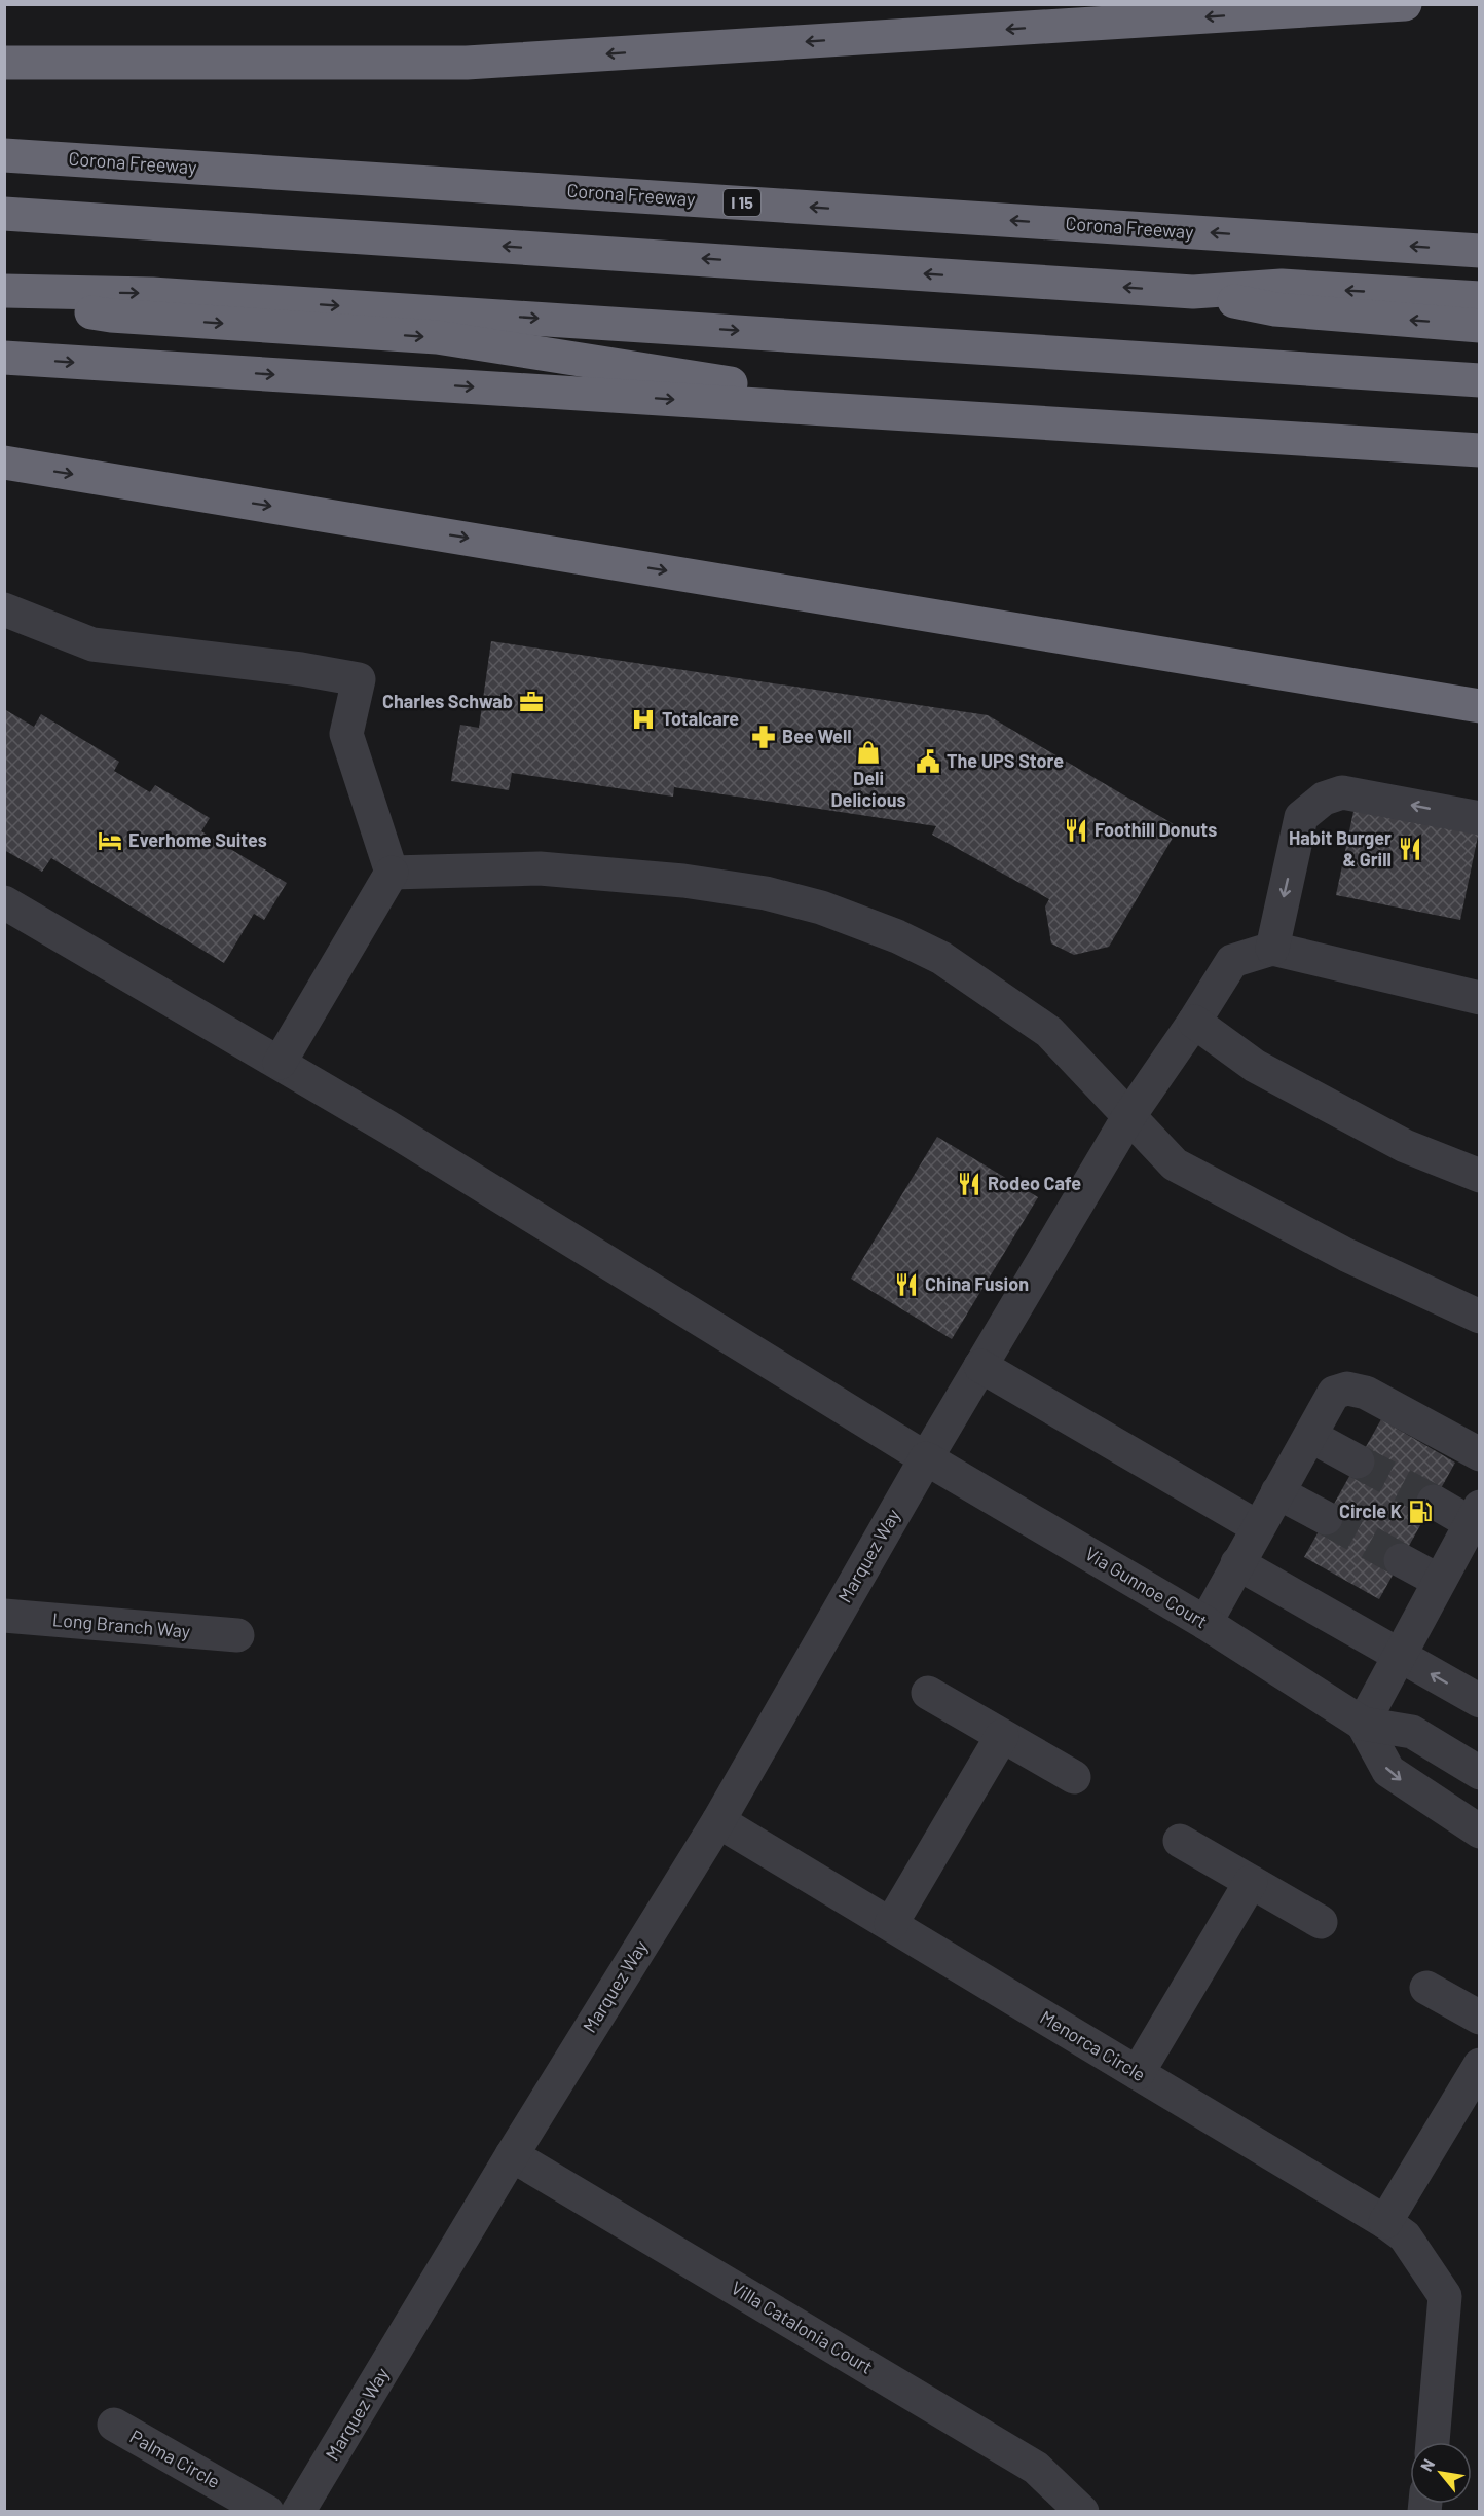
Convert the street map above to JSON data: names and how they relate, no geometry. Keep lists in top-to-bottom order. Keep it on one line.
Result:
{"streets":{"highway":["Corona Freeway","I 15"],"street":["Marquez Way","Via Gunnoe Court","Long Branch Way","Menorca Circle","Villa Catalonia Court","Palma Circle"]},"crossings":[["Marquez Way","Via Gunnoe Court"],["Marquez Way","Menorca Circle"],["Marquez Way","Villa Catalonia Court"]],"places":{"office":["Charles Schwab"],"hospital":["Totalcare"],"pharmacy":["Bee Well"],"shop":["Deli Delicious"],"public building":["The UPS Store"],"restaurant":["Foothill Donuts","Habit Burger & Grill","Rodeo Cafe","China Fusion"],"hotel":["Everhome Suites"],"fuel station":["Circle K"]},"north":"top left"}
